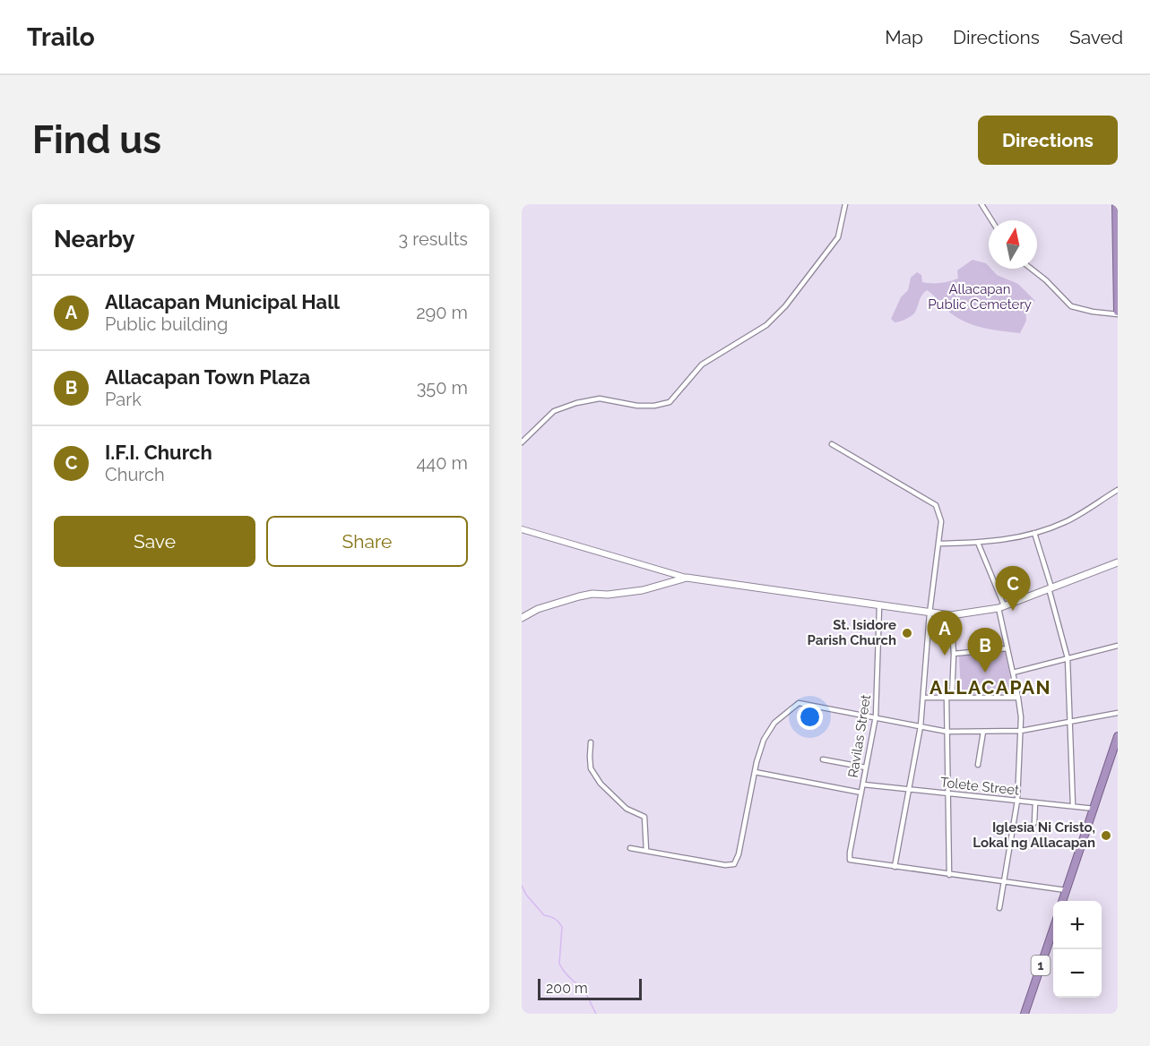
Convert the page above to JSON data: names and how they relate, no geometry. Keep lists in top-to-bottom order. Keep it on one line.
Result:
{"streets":{"highway":["1"],"street":["Ravilas Street","Tolete Street"]},"crossings":[["Ravilas Street","Tolete Street"]],"districts":["ALLACAPAN"],"parks":["Allacapan Public Cemetery"],"places":["St. Isidore Parish Church","Iglesia Ni Cristo, Lokal ng Allacapan"],"scale_bar":"200 m","north":"top","page":{"header":"Trailo","nav":["Map","Directions","Saved"],"buttons":["Directions",["Save","Share"]],"title":"Find us","heading":["Nearby","3 results"],"list":[{"mark":"A","name":"Allacapan Municipal Hall","note":"Public building","value":"290 m"},{"mark":"B","name":"Allacapan Town Plaza","note":"Park","value":"350 m"},{"mark":"C","name":"I.F.I. Church","note":"Church","value":"440 m"}],"pins":["C","A","B"],"map_buttons":["+","−"],"scale":"200 m"}}
